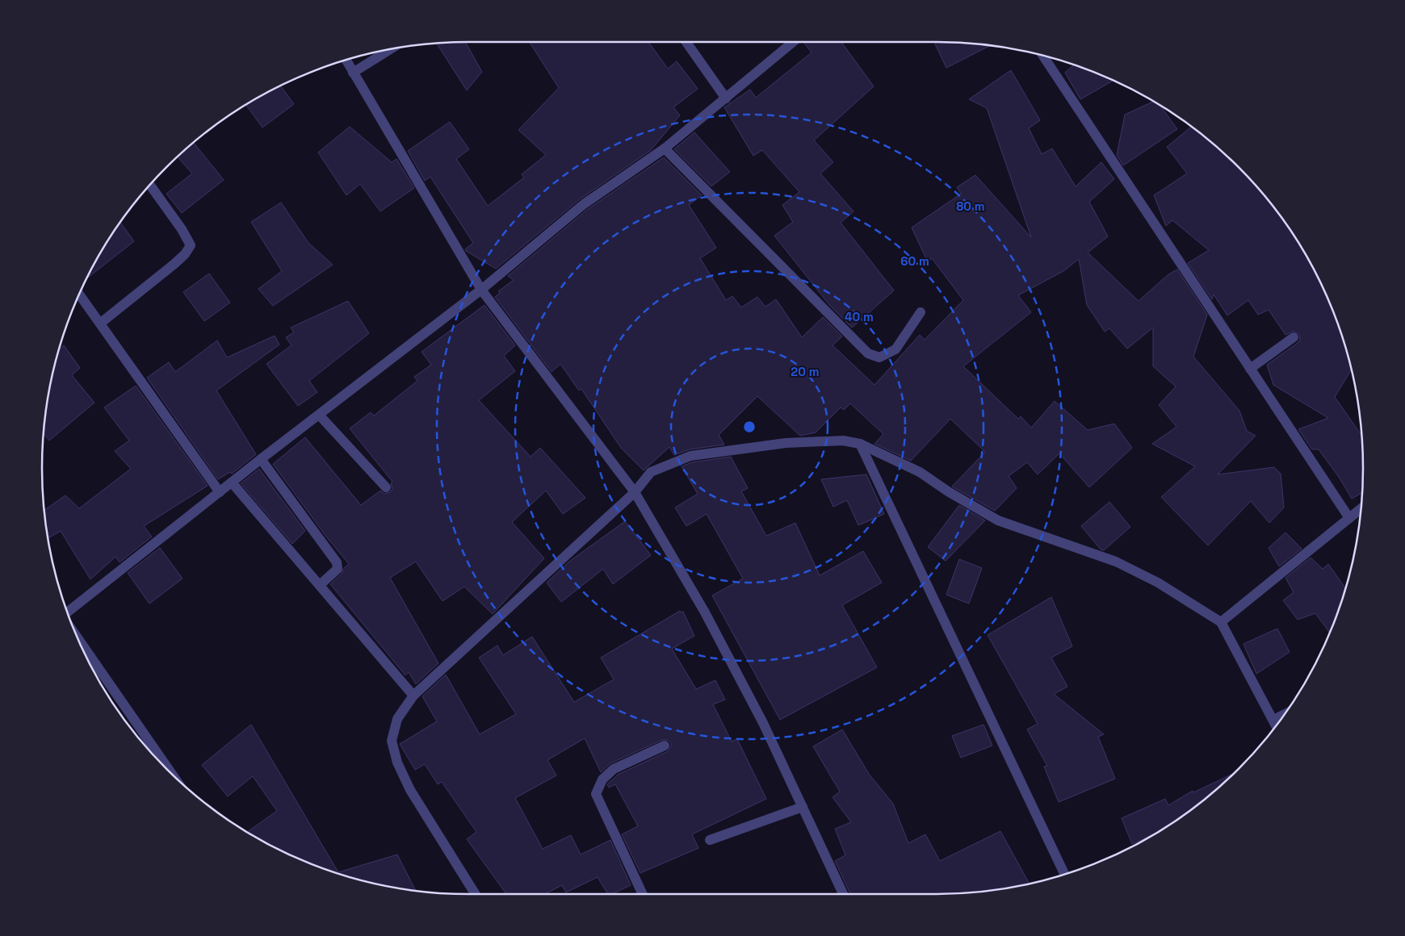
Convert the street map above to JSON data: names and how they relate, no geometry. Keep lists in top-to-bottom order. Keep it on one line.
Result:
{"rings":["80 m","60 m","40 m","20 m"]}
